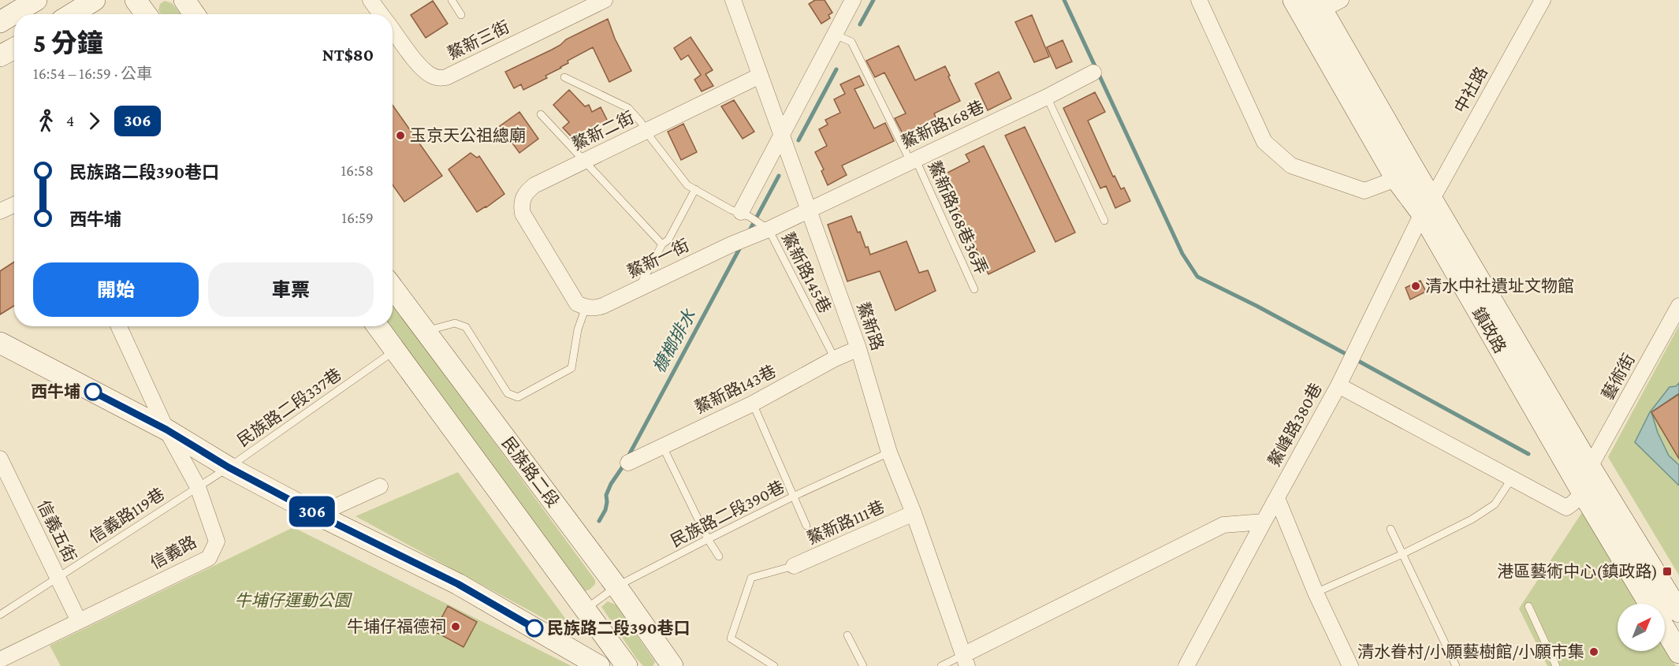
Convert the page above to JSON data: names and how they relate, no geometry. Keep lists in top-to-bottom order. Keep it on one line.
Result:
{"streets":{"street":["鰲新三街","中社路","鰲新路168巷","鰲新二街","鰲新一街","鰲新路","鎮政路","藝術街","鰲新路143巷","鰲峰路380巷","民族路二段","鰲新路111巷","信義五街","信義路"],"lane":["鰲新路168巷36弄","鰲新路145巷","民族路二段337巷","民族路二段390巷","信義路119巷"]},"crossings":[["中社路","鎮政路"],["中社路","鰲峰路380巷"],["鰲新路168巷","鰲新路168巷36弄"],["鰲新路168巷","鰲新一街"],["鰲新路168巷","鰲新路"],["鰲新二街","鰲新一街"],["鰲新二街","鰲新路145巷"],["鰲新二街","鰲新路"],["鰲新一街","鰲新路145巷"],["鰲新一街","鰲新路"],["鰲新路145巷","鰲新路143巷"],["鰲新路","鰲新路143巷"],["鰲新路","民族路二段390巷"],["鰲新路","鰲新路111巷"],["鎮政路","藝術街"],["鎮政路","鰲峰路380巷"],["民族路二段337巷","信義路119巷"],["民族路二段337巷","信義路"],["民族路二段","民族路二段390巷"],["信義路119巷","信義五街"],["信義路119巷","信義路"],["信義五街","信義路"]],"water":["槺榔排水"],"parks":["牛埔仔運動公園"],"places":{"other":["玉京天公祖總廟","清水中社遺址文物館","西牛埔","牛埔仔福德祠","民族路二段390巷口","清水眷村/小願藝樹館/小願市集"],"transit":["港區藝術中心(鎮政路)"]},"lines":["bus line 306"],"north":"top right","page":{"on_map":"306","heading":["5 分鐘","16:54 – 16:59 · 公車","NT$80"],"legs":["4","306"],"list":[{"name":"民族路二段390巷口","value":"16:58"},{"name":"西牛埔","value":"16:59"}],"buttons":["開始","車票"]}}
